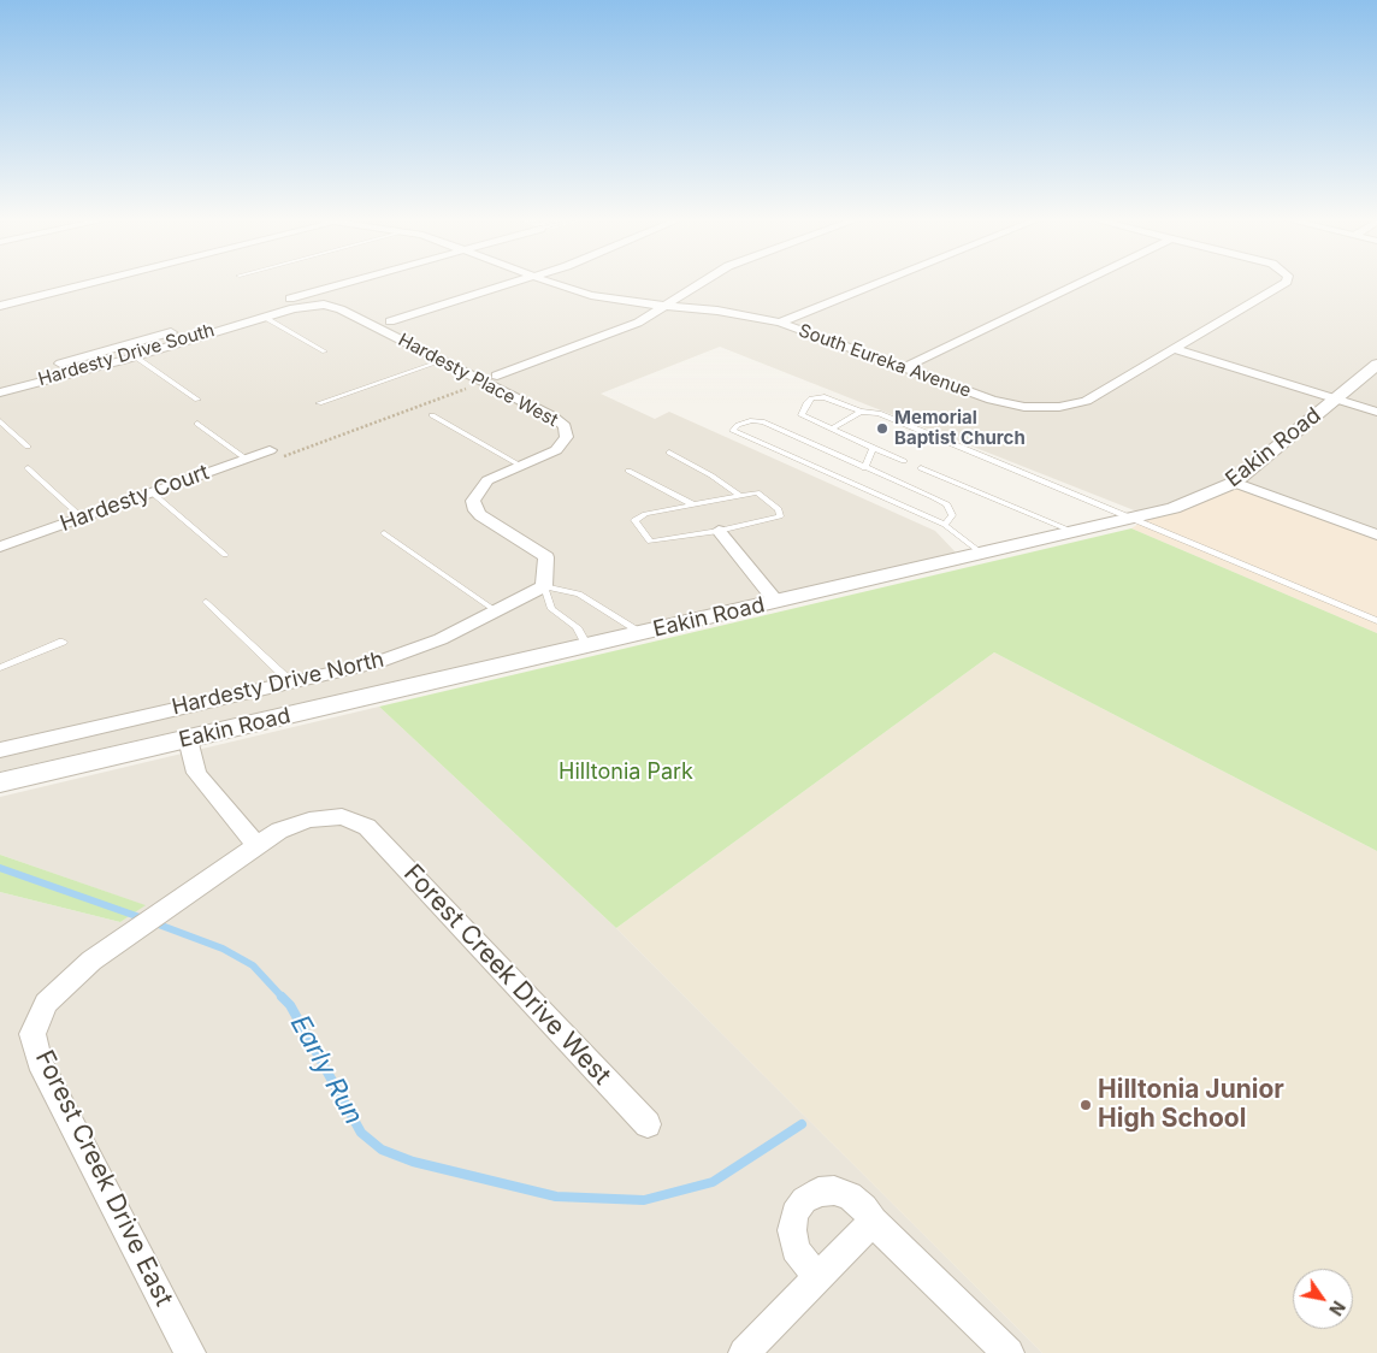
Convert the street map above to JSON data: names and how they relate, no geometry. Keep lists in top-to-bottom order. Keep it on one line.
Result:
{"streets":{"street":["Hardesty Drive South","South Eureka Avenue","Hardesty Place West","Eakin Road","Hardesty Court","Hardesty Drive North","Forest Creek Drive West","Forest Creek Drive East"]},"crossings":[["Hardesty Drive South","Hardesty Place West"],["Hardesty Place West","Eakin Road"],["Hardesty Place West","Hardesty Drive North"],["Forest Creek Drive West","Forest Creek Drive East"]],"water":["Early Run"],"parks":["Hilltonia Park"],"places":["Memorial Baptist Church","Hilltonia Junior High School"],"north":"bottom right"}
